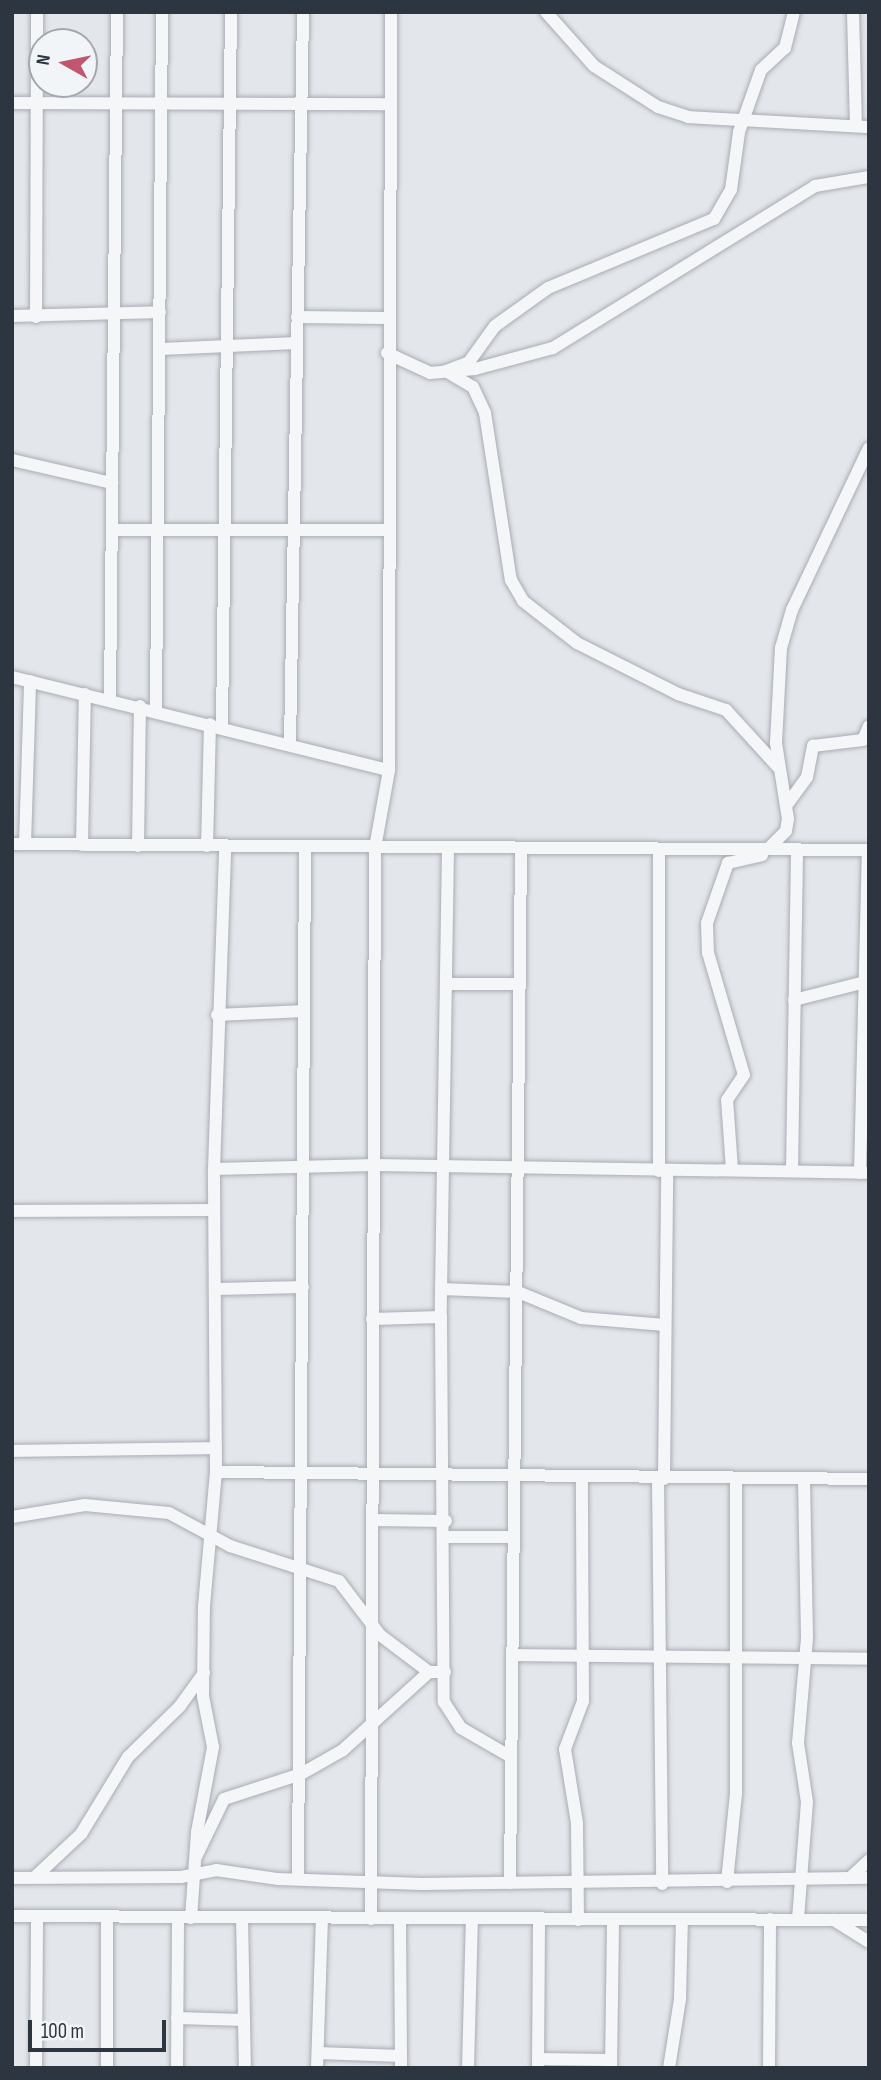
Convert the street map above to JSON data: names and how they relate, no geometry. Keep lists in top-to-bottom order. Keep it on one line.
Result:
{"scale_bar":"100 m","north":"left"}
